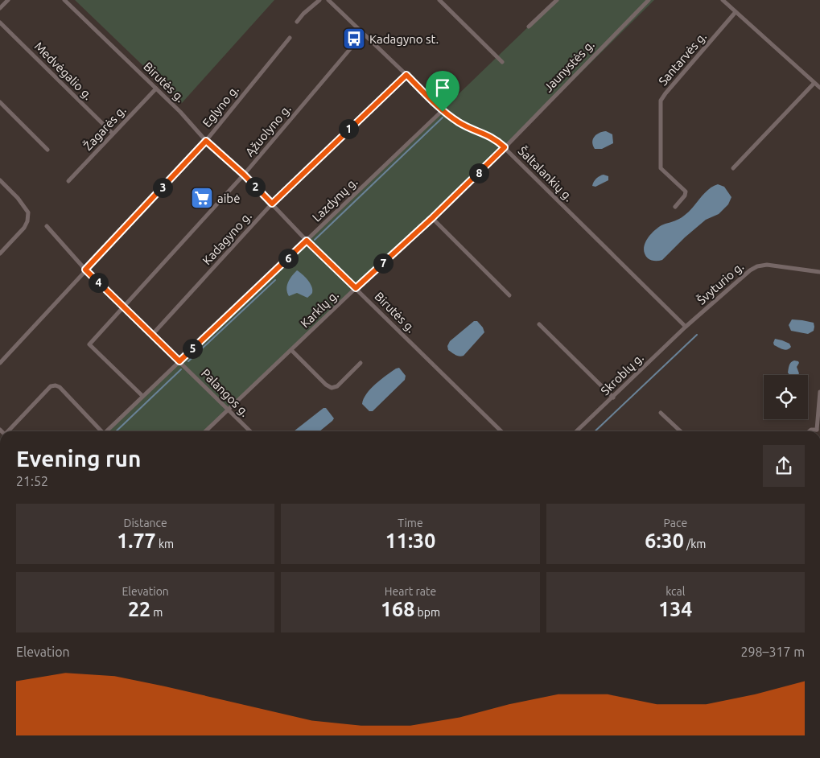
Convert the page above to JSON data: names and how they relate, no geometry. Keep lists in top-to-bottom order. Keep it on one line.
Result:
{"streets":{"street":["Santarvės g.","Jaunystės g.","Medvėgalio g.","Birutės g.","Eglyno g.","Žagarės g.","Ąžuolyno g.","Šaltalankių g.","Lazdynų g.","Kadagyno g.","Švyturio g.","Karklų g.","Skroblų g.","Palangos g."]},"crossings":[["Jaunystės g.","Šaltalankių g."],["Jaunystės g.","Karklų g."],["Medvėgalio g.","Žagarės g."],["Birutės g.","Eglyno g."],["Birutės g.","Žagarės g."],["Birutės g.","Ąžuolyno g."],["Birutės g.","Lazdynų g."],["Birutės g.","Kadagyno g."],["Birutės g.","Karklų g."],["Eglyno g.","Palangos g."],["Ąžuolyno g.","Šaltalankių g."],["Ąžuolyno g.","Lazdynų g."],["Ąžuolyno g.","Palangos g."],["Šaltalankių g.","Lazdynų g."],["Šaltalankių g.","Kadagyno g."],["Šaltalankių g.","Švyturio g."],["Šaltalankių g.","Karklų g."],["Šaltalankių g.","Skroblų g."],["Lazdynų g.","Palangos g."],["Kadagyno g.","Palangos g."],["Švyturio g.","Skroblų g."],["Karklų g.","Palangos g."]],"places":{"bus stop":["Kadagyno st."],"supermarket":["aibė"]},"page":{"pins":["1","8","2","3","6","7","4","5"],"heading":["Evening run","21:52"],"stats":[["Distance","1.77 km"],["Time","11:30"],["Pace","6:30 /km"],["Elevation","22 m"],["Heart rate","168 bpm"],["kcal","134"]],"chart":["Elevation","298–317 m"]}}
